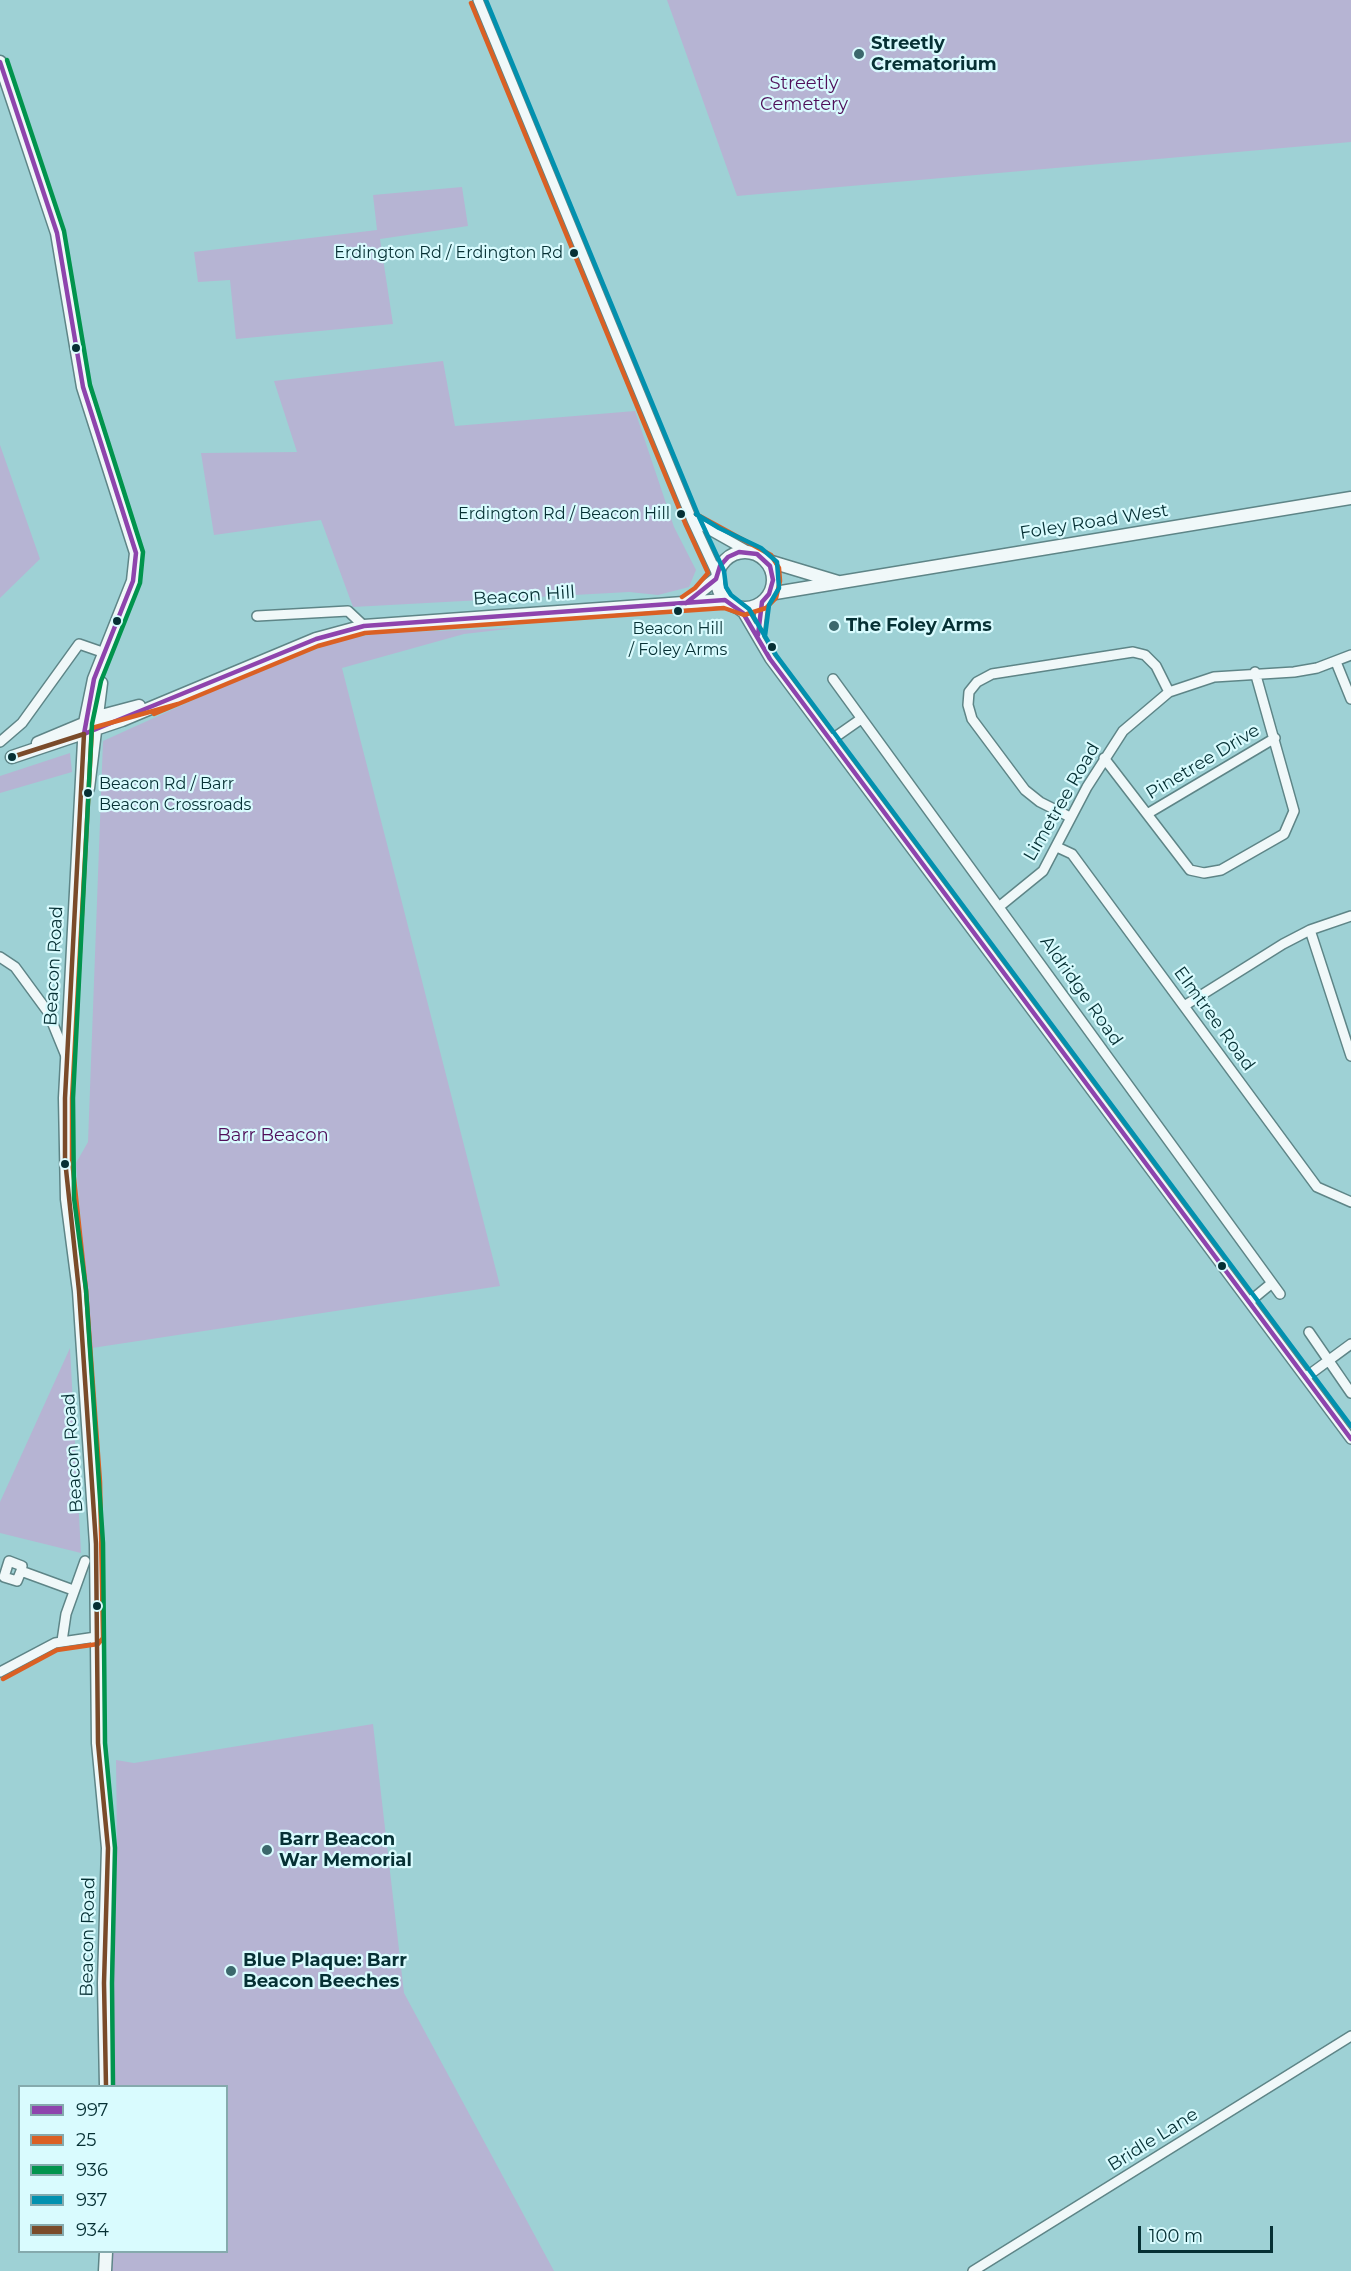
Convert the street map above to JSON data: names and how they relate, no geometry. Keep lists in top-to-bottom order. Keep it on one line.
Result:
{"streets":{"main road":["Foley Road West","Beacon Hill","Beacon Road"],"street":["Pinetree Drive","Limetree Road","Aldridge Road","Elmtree Road","Bridle Lane"]},"crossings":[["Foley Road West","Beacon Hill"],["Beacon Hill","Beacon Road"],["Limetree Road","Aldridge Road"],["Limetree Road","Elmtree Road"]],"parks":["Streetly Cemetery","Barr Beacon"],"places":["Streetly Crematorium","Erdington Rd / Erdington Rd","Erdington Rd / Beacon Hill","Beacon Hill / Foley Arms","The Foley Arms","Beacon Rd / Barr Beacon Crossroads","Barr Beacon War Memorial","Blue Plaque: Barr Beacon Beeches"],"lines":["transit line 937","transit line 25","transit line 936","transit line 997","transit line 934"],"legend":["997","25","936","937","934"],"scale_bar":"100 m"}
